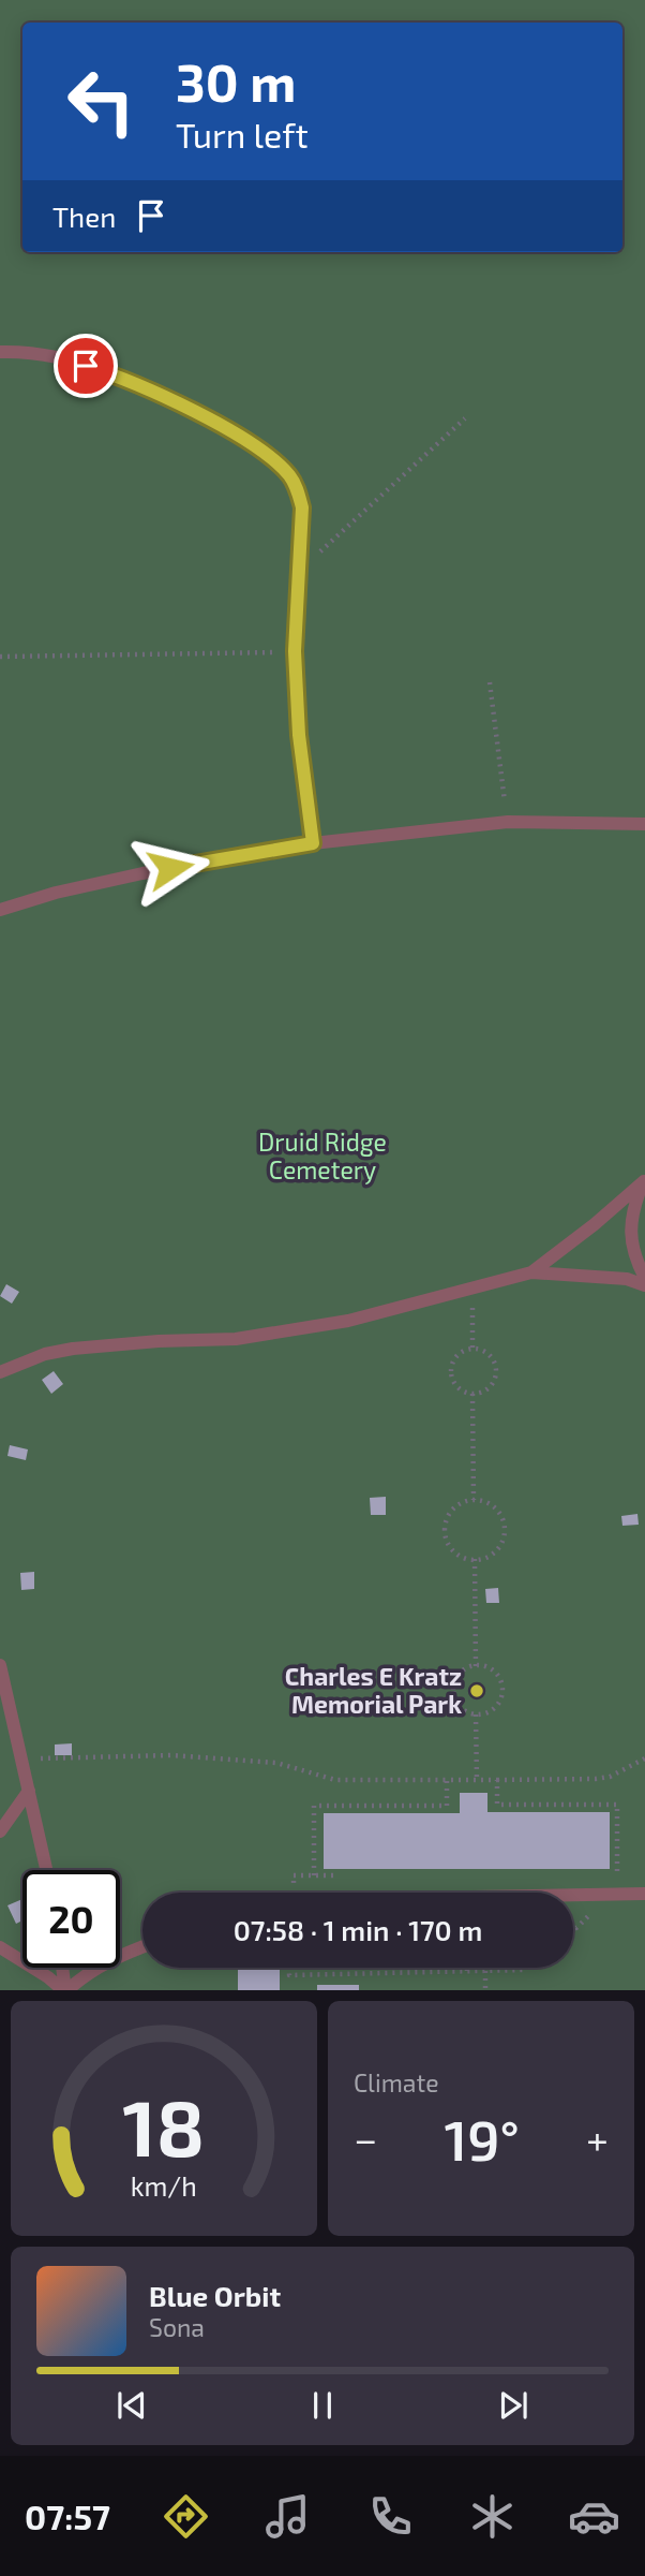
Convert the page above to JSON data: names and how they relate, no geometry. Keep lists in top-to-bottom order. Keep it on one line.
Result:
{"parks":["Druid Ridge Cemetery"],"places":["Charles E Kratz Memorial Park"],"page":{"turn":["30 m","Turn left"],"then":"Then","limit":"20","trip":"07:58 · 1 min · 170 m","tile":"Climate","heat":["−","19°","+"],"song":["Blue Orbit","Sona"],"tabs":"07:57","gauge":["18","km/h"]}}
